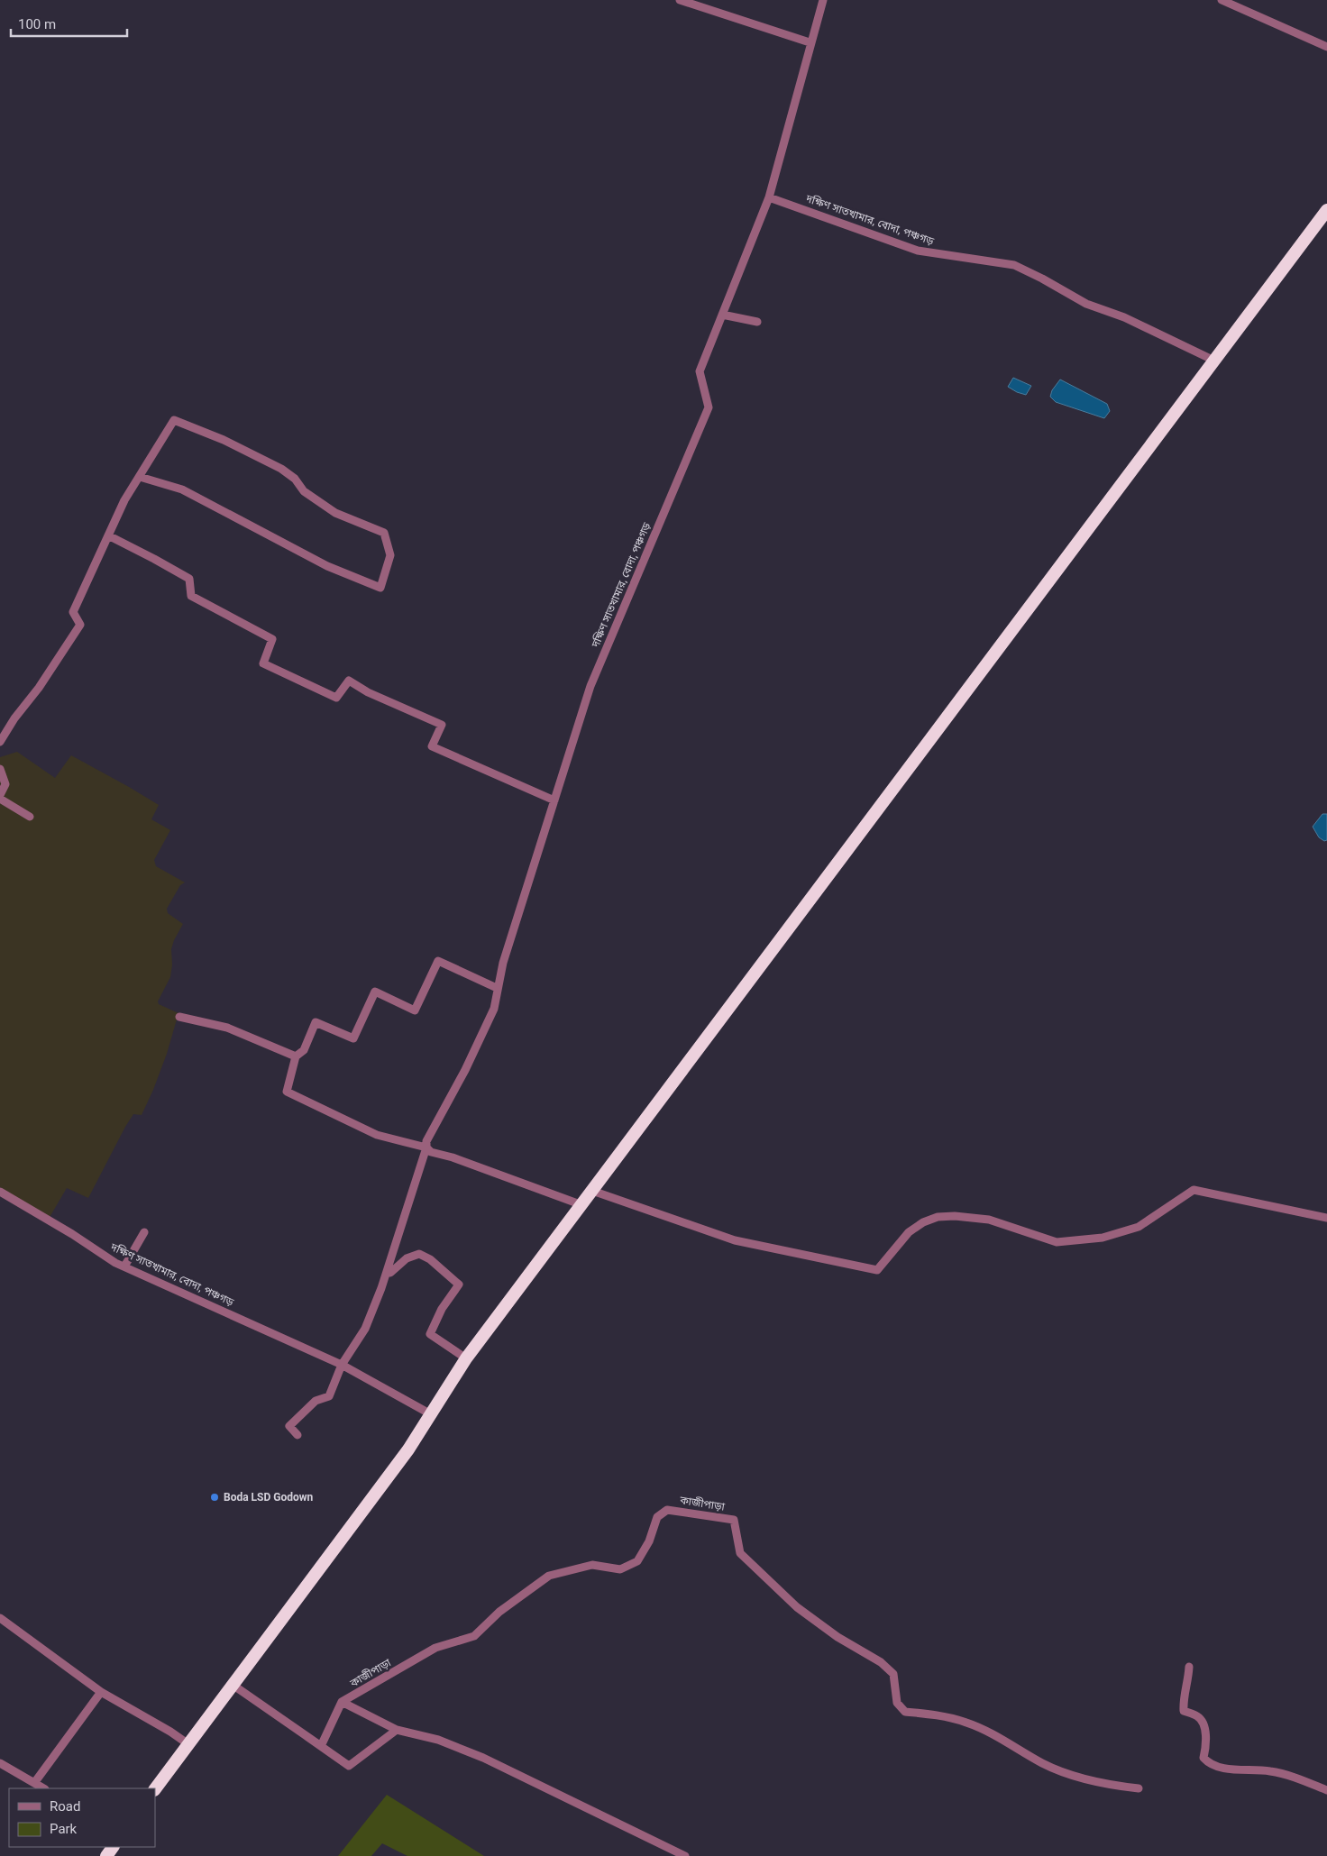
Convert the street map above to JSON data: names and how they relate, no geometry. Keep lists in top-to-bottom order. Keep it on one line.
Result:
{"streets":{"street":["দক্ষিণ সাতখামার, বোদা, পঞ্চগড়","কাজীপাড়া"]},"places":["Boda LSD Godown"],"legend":["Road","Park"],"scale_bar":"100 m"}
